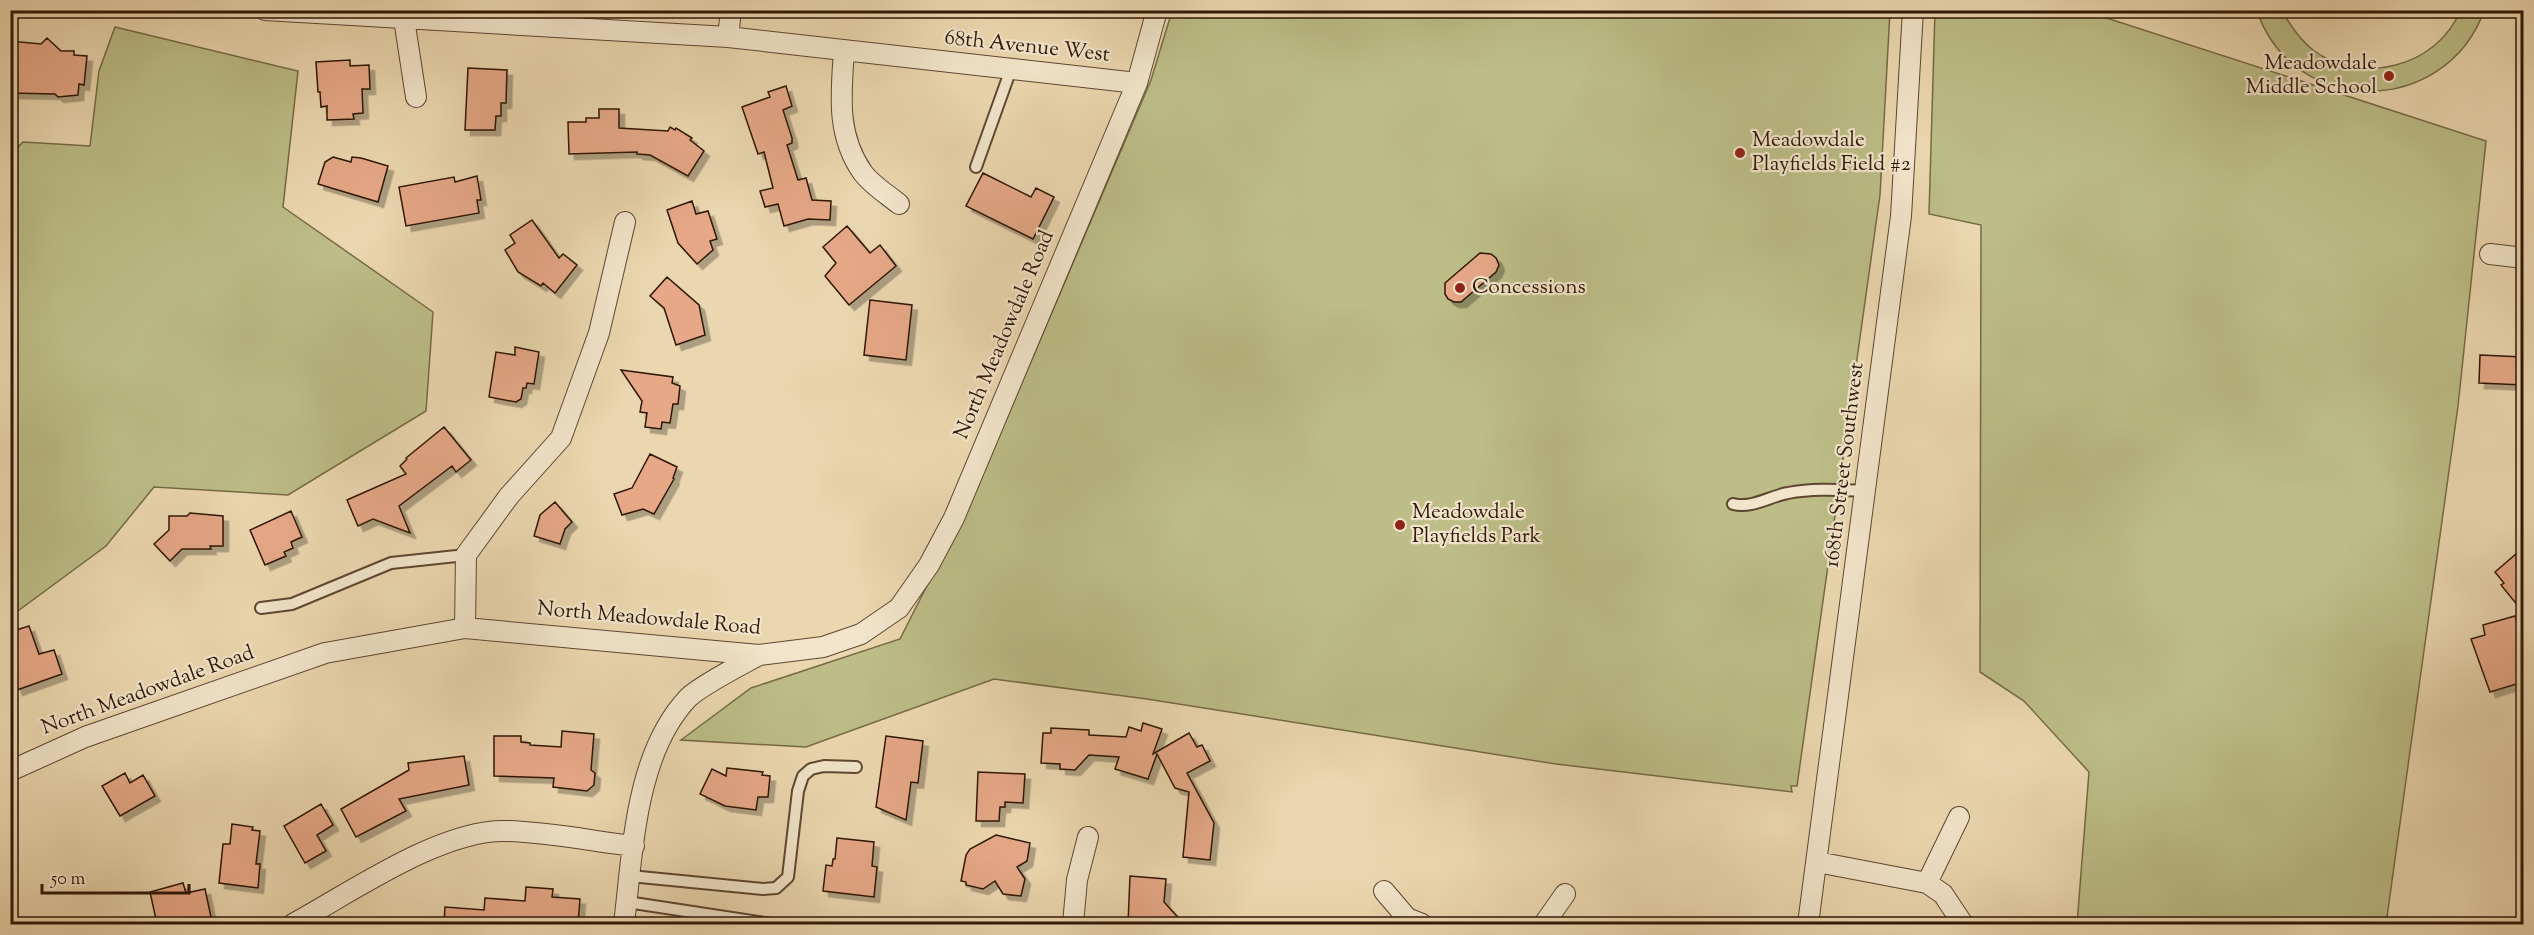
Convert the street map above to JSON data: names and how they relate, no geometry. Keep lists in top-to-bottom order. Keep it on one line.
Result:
{"streets":{"street":["68th Avenue West","North Meadowdale Road","168th Street Southwest"]},"crossings":[["68th Avenue West","North Meadowdale Road"]],"places":["Meadowdale Middle School","Meadowdale Playfields Field #2","Concessions","Meadowdale Playfields Park"],"scale_bar":"50 m"}
